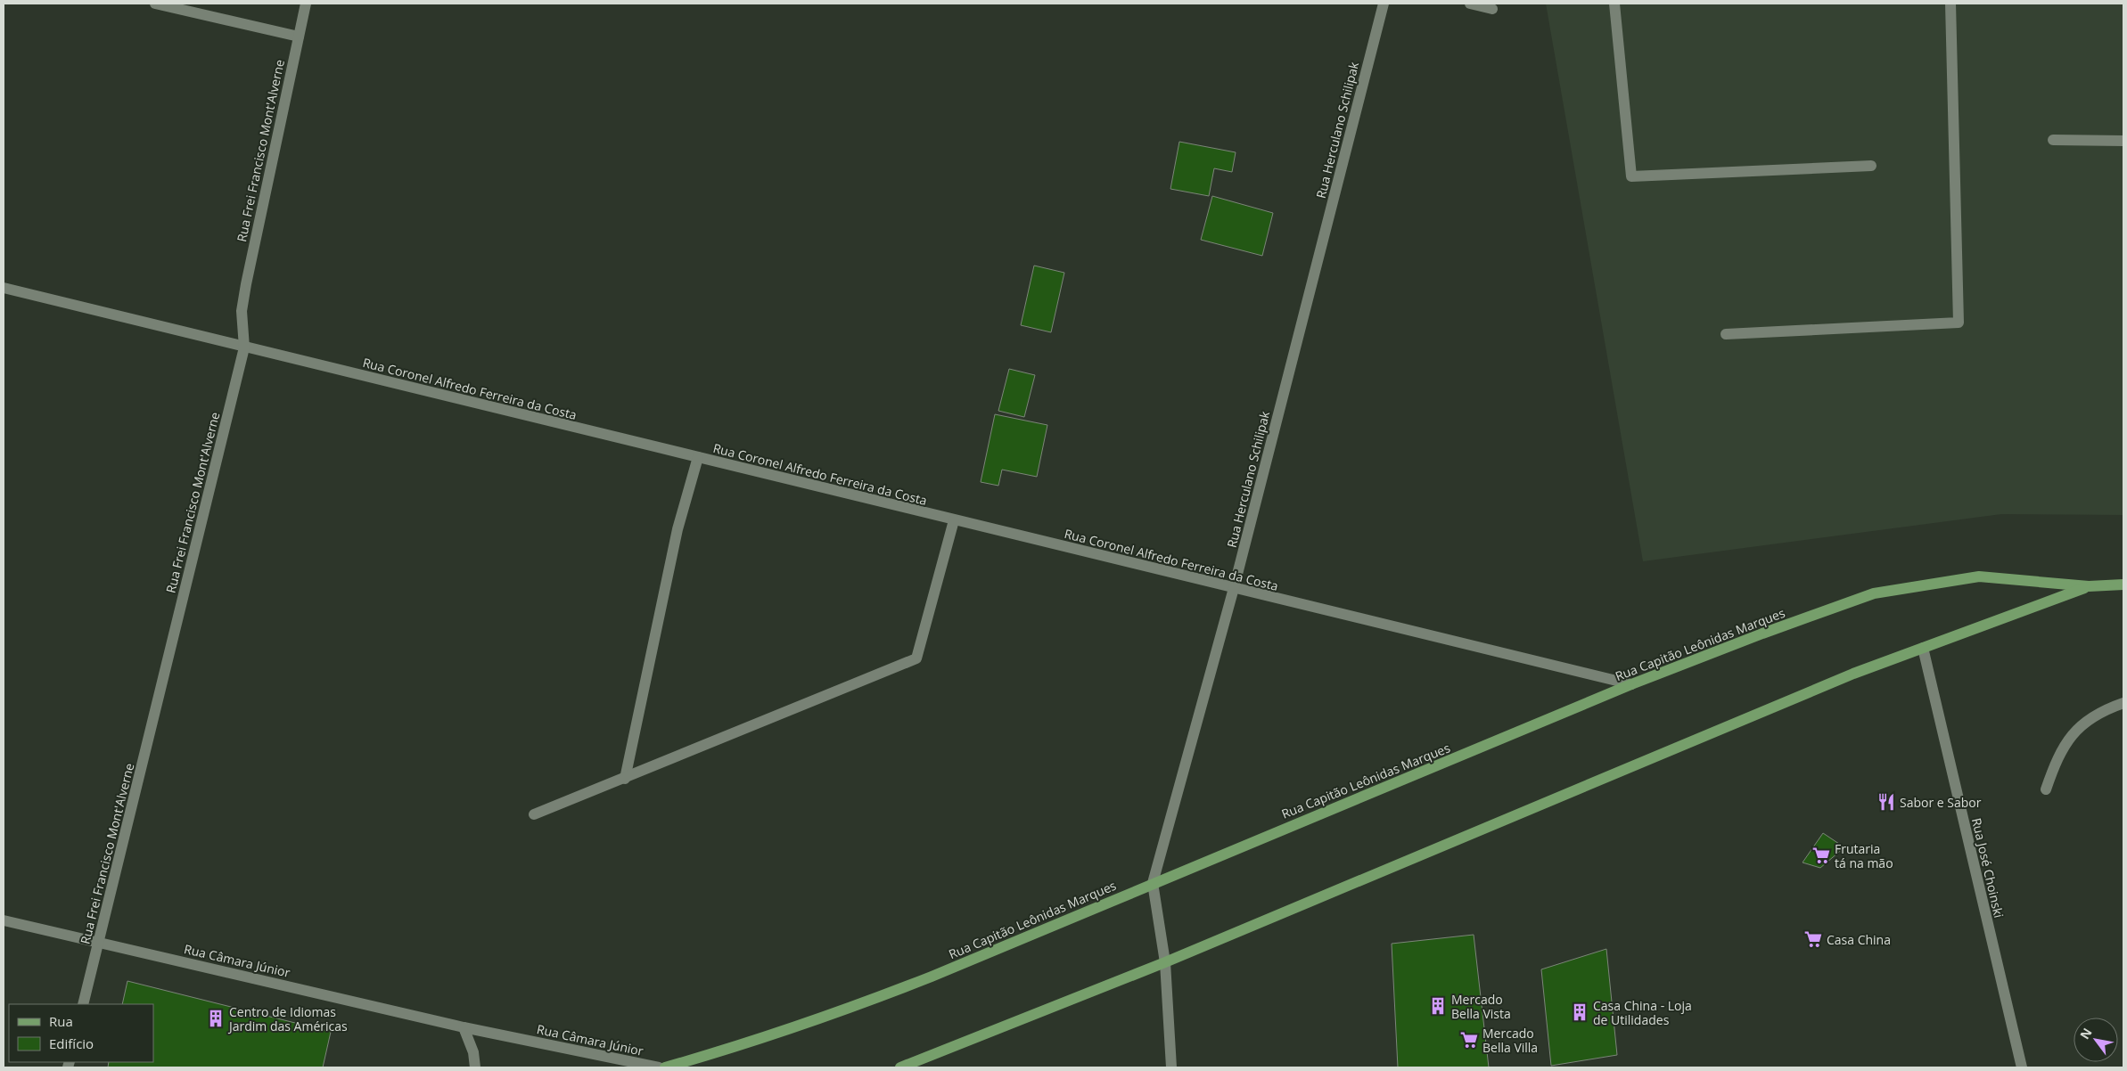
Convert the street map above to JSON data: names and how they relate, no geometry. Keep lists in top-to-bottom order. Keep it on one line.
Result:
{"streets":{"main road":["Rua Capitão Leônidas Marques"],"street":["Rua Herculano Schilipak","Rua Frei Francisco Mont'Alverne","Rua Coronel Alfredo Ferreira da Costa","Rua José Choinski","Rua Câmara Júnior"]},"crossings":[["Rua Herculano Schilipak","Rua Coronel Alfredo Ferreira da Costa"],["Rua Herculano Schilipak","Rua Capitão Leônidas Marques"],["Rua Frei Francisco Mont'Alverne","Rua Coronel Alfredo Ferreira da Costa"],["Rua Frei Francisco Mont'Alverne","Rua Câmara Júnior"],["Rua Coronel Alfredo Ferreira da Costa","Rua Capitão Leônidas Marques"],["Rua Capitão Leônidas Marques","Rua José Choinski"]],"places":{"restaurant":["Sabor e Sabor"],"supermarket":["Frutaria tá na mão","Casa China","Mercado Bella Villa"],"building":["Mercado Bella Vista","Casa China - Loja de Utilidades","Centro de Idiomas Jardim das Américas"]},"legend":["Rua","Edifício"],"north":"top left"}
